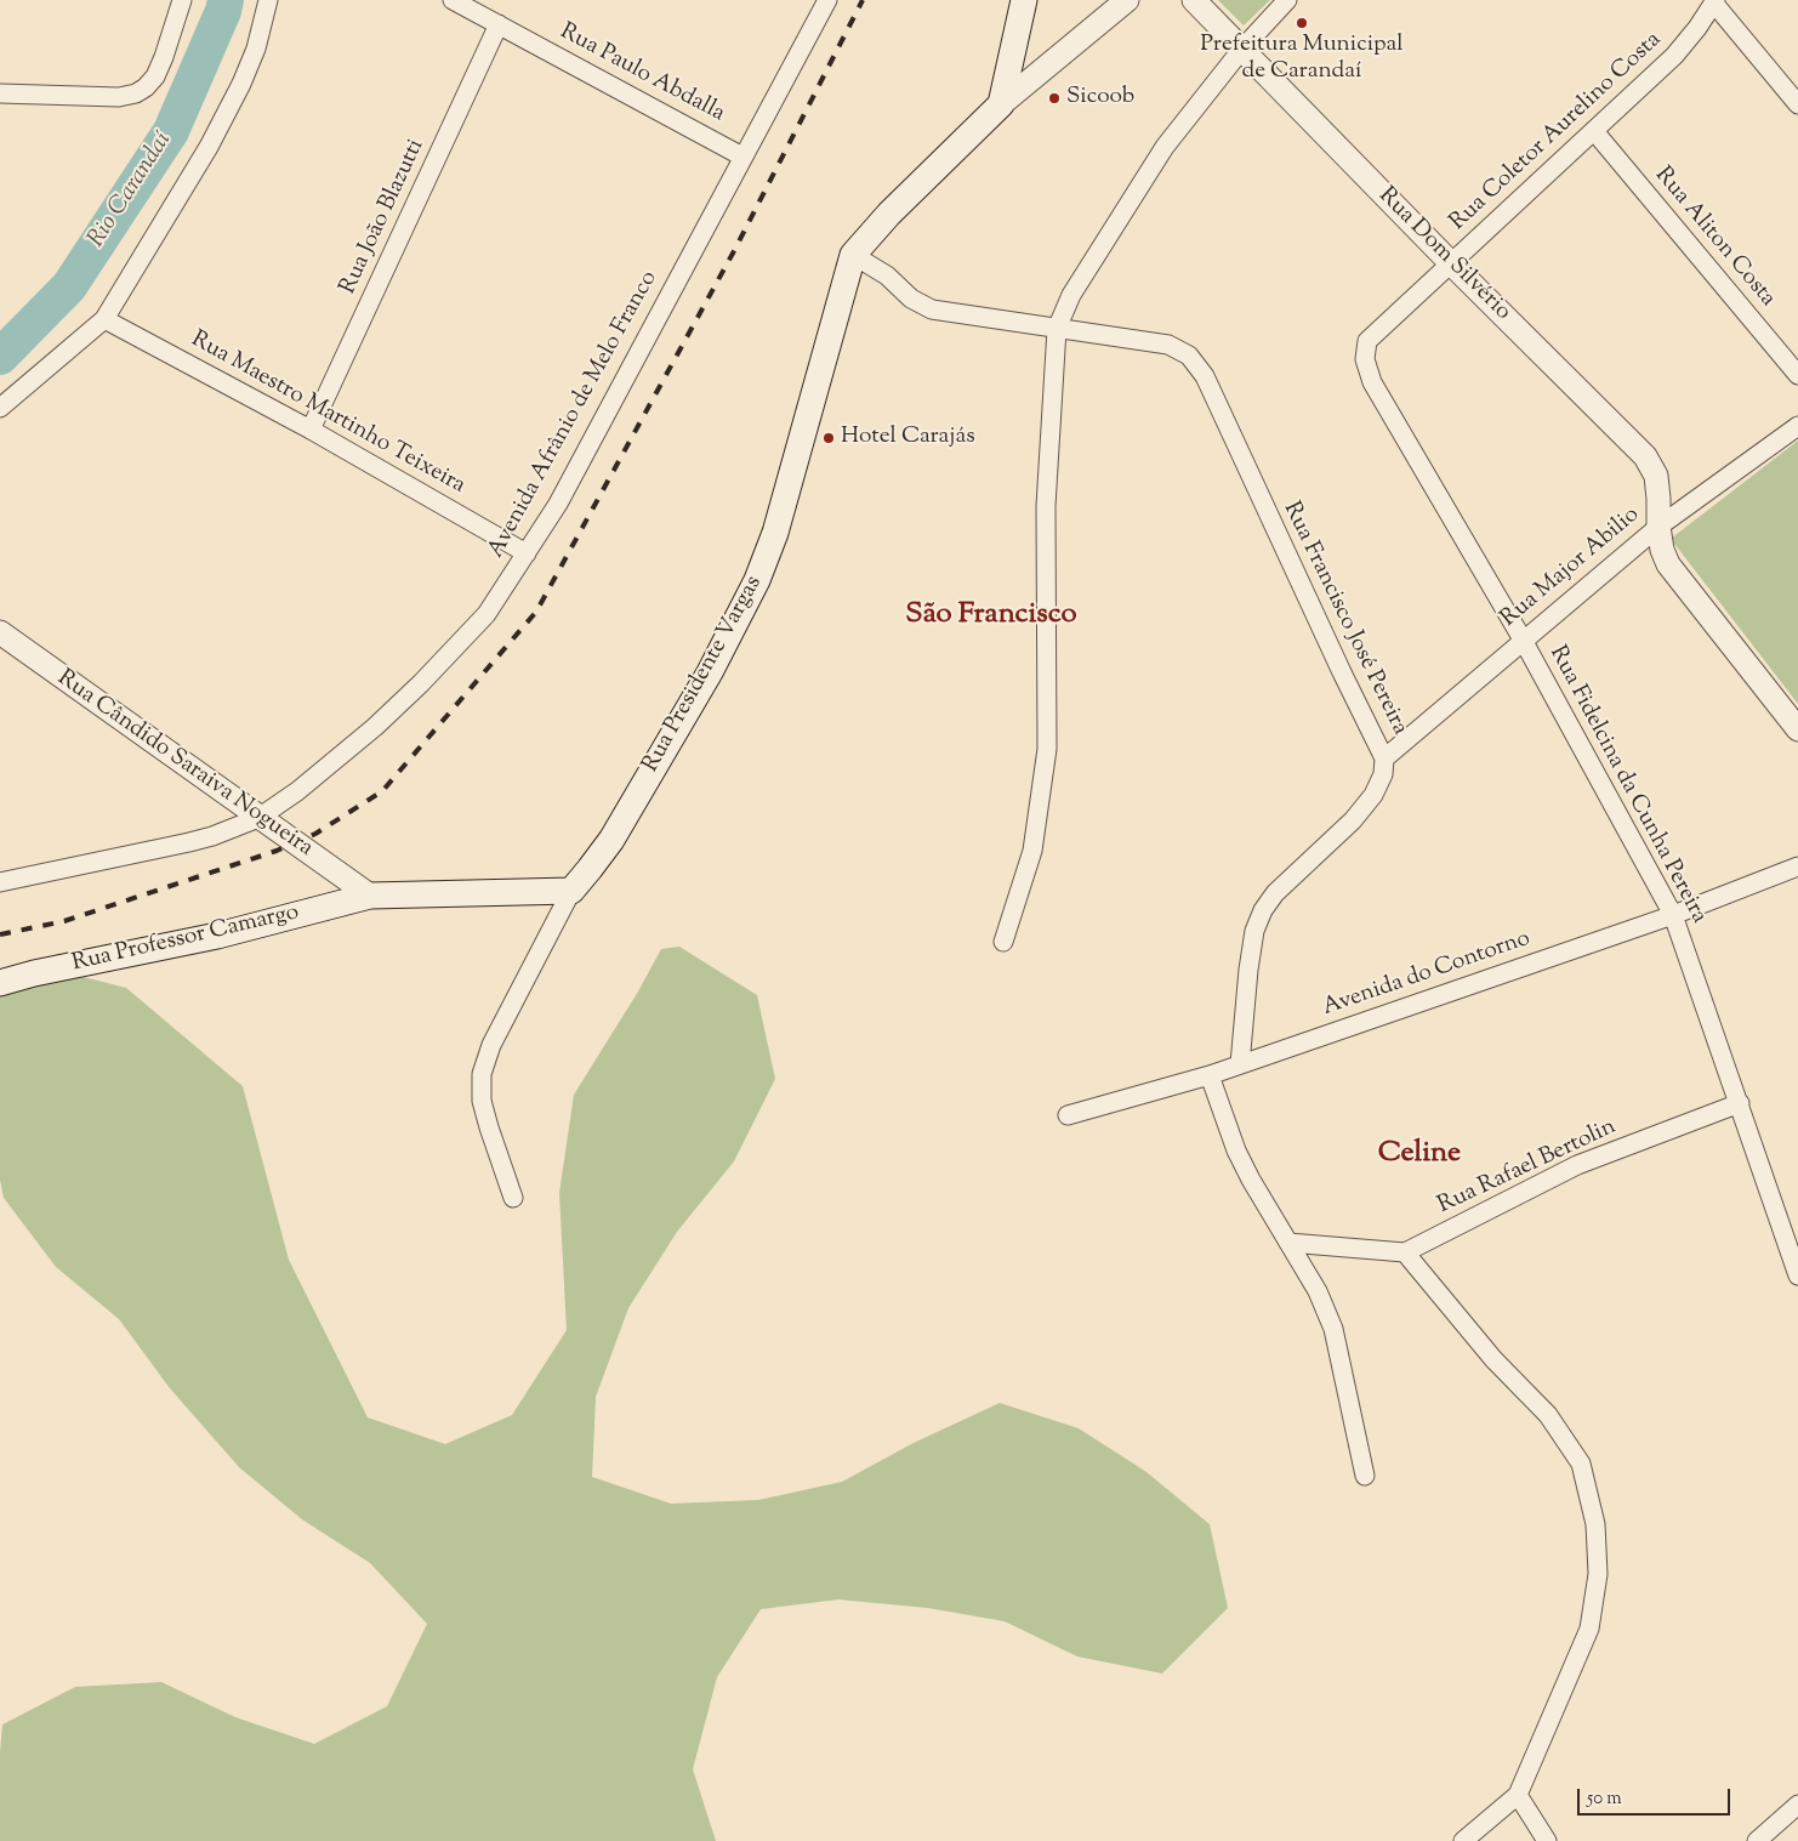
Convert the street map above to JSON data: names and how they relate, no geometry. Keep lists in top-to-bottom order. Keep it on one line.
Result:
{"streets":{"main road":["Rua Presidente Vargas","Rua Professor Camargo"],"street":["Rua Paulo Abdalla","Rua Coletor Aurelino Costa","Rua João Blazutti","Rua Aliton Costa","Rua Dom Silvério","Rua Maestro Martinho Teixeira","Avenida Afrânio de Melo Franco","Rua Major Abilio","Rua Francisco José Pereira","Rua Cândido Saraiva Nogueira","Rua Fidelcina da Cunha Pereira","Avenida do Contorno","Rua Rafael Bertolin"]},"crossings":[["Rua Paulo Abdalla","Rua João Blazutti"],["Rua Paulo Abdalla","Avenida Afrânio de Melo Franco"],["Rua Coletor Aurelino Costa","Rua Aliton Costa"],["Rua Coletor Aurelino Costa","Rua Dom Silvério"],["Rua Coletor Aurelino Costa","Rua Fidelcina da Cunha Pereira"],["Rua João Blazutti","Rua Maestro Martinho Teixeira"],["Rua Dom Silvério","Rua Major Abilio"],["Rua Maestro Martinho Teixeira","Avenida Afrânio de Melo Franco"],["Avenida Afrânio de Melo Franco","Rua Cândido Saraiva Nogueira"],["Rua Major Abilio","Rua Francisco José Pereira"],["Rua Major Abilio","Rua Fidelcina da Cunha Pereira"],["Rua Francisco José Pereira","Rua Presidente Vargas"],["Rua Francisco José Pereira","Avenida do Contorno"],["Rua Presidente Vargas","Rua Professor Camargo"],["Rua Cândido Saraiva Nogueira","Rua Professor Camargo"],["Rua Fidelcina da Cunha Pereira","Avenida do Contorno"],["Rua Fidelcina da Cunha Pereira","Rua Rafael Bertolin"]],"districts":["São Francisco","Celine"],"water":["Rio Carandaí"],"places":["Prefeitura Municipal de Carandaí","Sicoob","Hotel Carajás"],"scale_bar":"50 m"}
